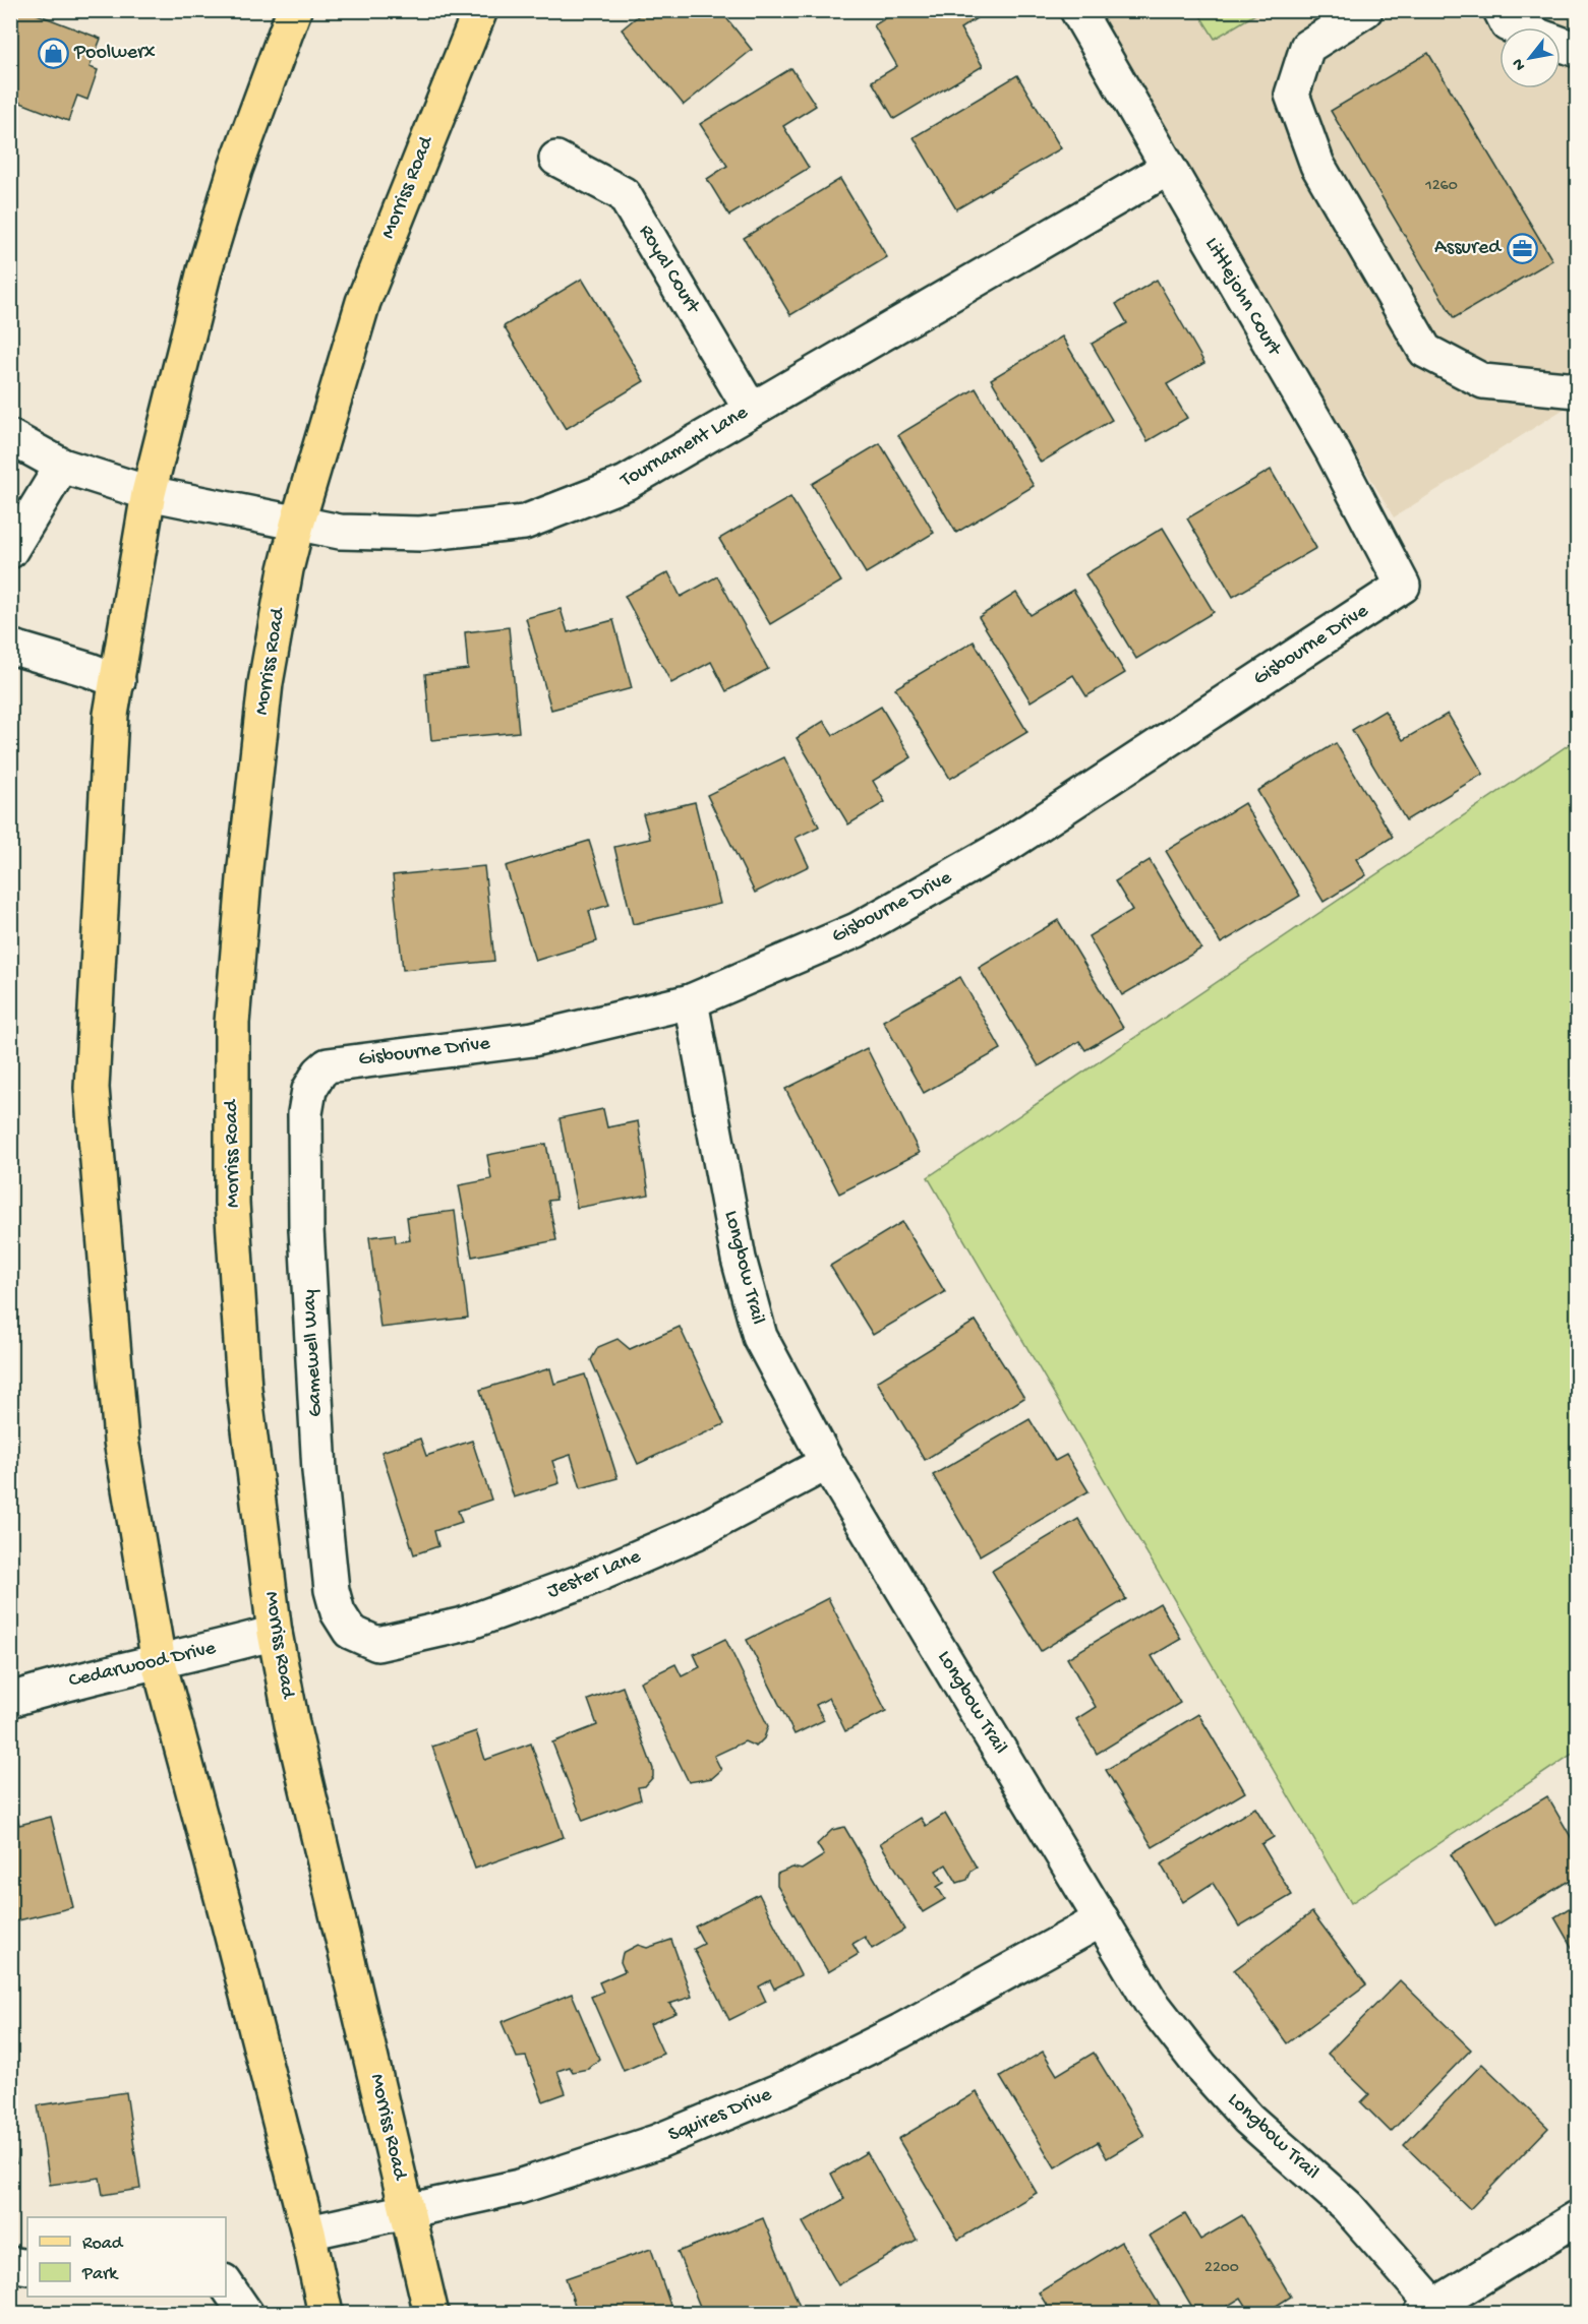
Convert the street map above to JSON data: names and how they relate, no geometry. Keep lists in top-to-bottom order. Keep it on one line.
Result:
{"streets":{"main road":["Morriss Road"],"street":["Royal Court","Littlejohn Court","Tournament Lane","Gisbourne Drive","Longbow Trail","Gamewell Way","Jester Lane","Cedarwood Drive","Squires Drive"]},"crossings":[["Morriss Road","Tournament Lane"],["Morriss Road","Cedarwood Drive"],["Morriss Road","Squires Drive"],["Royal Court","Tournament Lane"],["Littlejohn Court","Tournament Lane"],["Littlejohn Court","Gisbourne Drive"],["Gisbourne Drive","Longbow Trail"],["Gisbourne Drive","Gamewell Way"],["Longbow Trail","Jester Lane"],["Longbow Trail","Squires Drive"],["Gamewell Way","Jester Lane"]],"places":{"shop":["Poolwerx"],"office":["Assured"]},"house_numbers":["1260","2200"],"legend":["Road","Park"],"north":"bottom left"}
